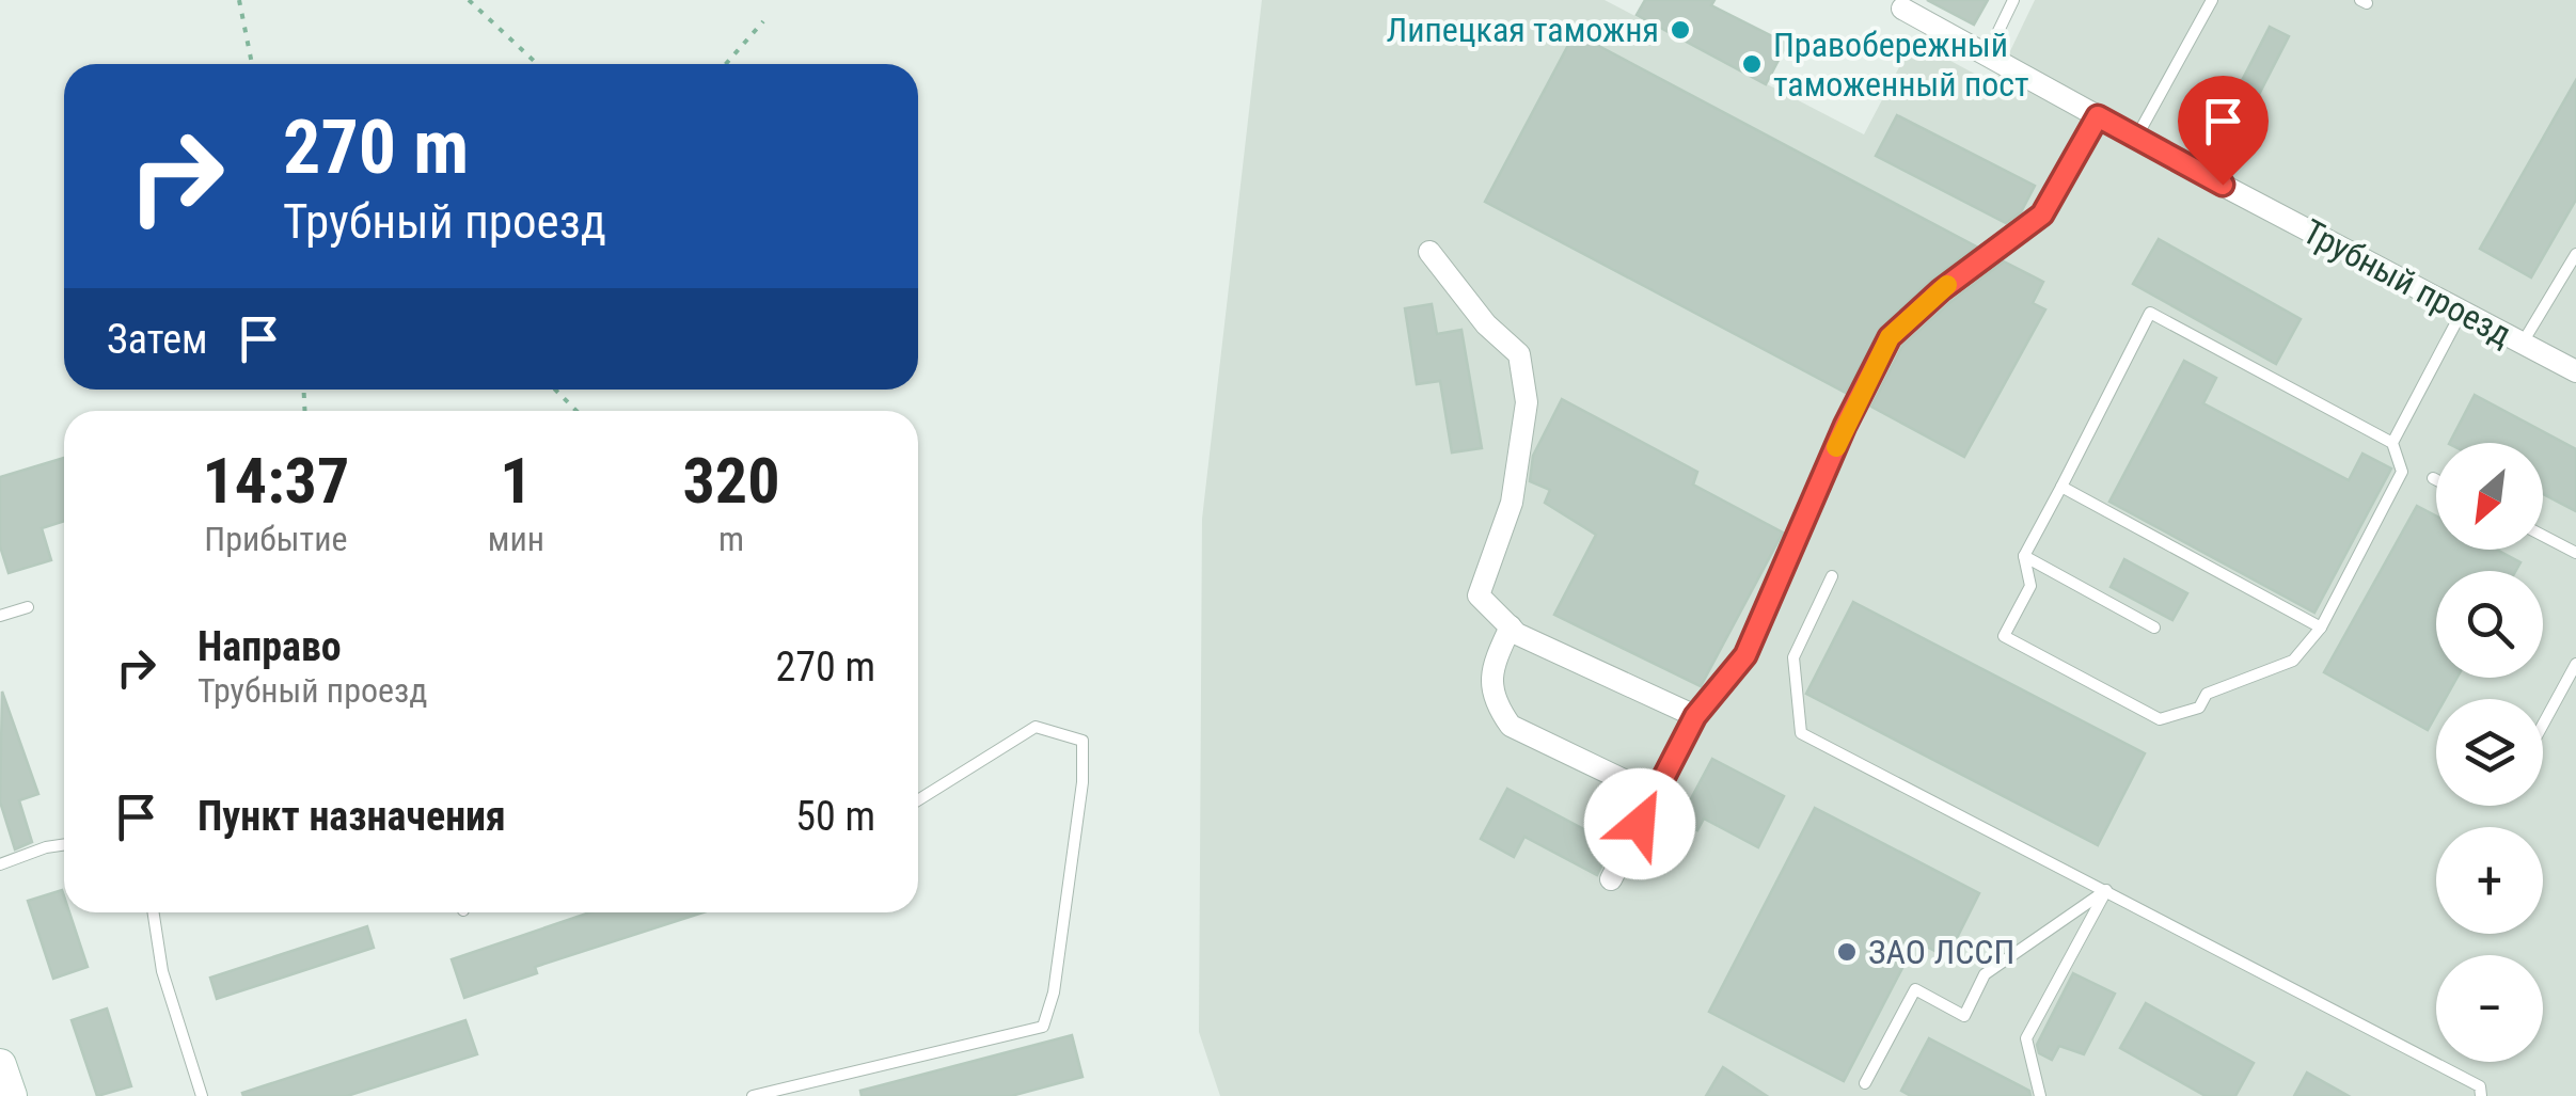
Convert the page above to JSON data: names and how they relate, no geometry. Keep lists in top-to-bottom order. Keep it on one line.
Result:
{"streets":{"street":["Трубный проезд"]},"places":["Липецкая таможня","Правобережный таможенный пост","ЗАО ЛССП"],"north":"bottom left","page":{"turn":["270 m","Трубный проезд"],"then":"Затем","eta":["14:37","Прибытие","1","мин","320","m"],"map_buttons":["+","−"],"list":[{"name":"Направо","note":"Трубный проезд","value":"270 m"},{"name":"Пункт назначения","value":"50 m"}]}}
